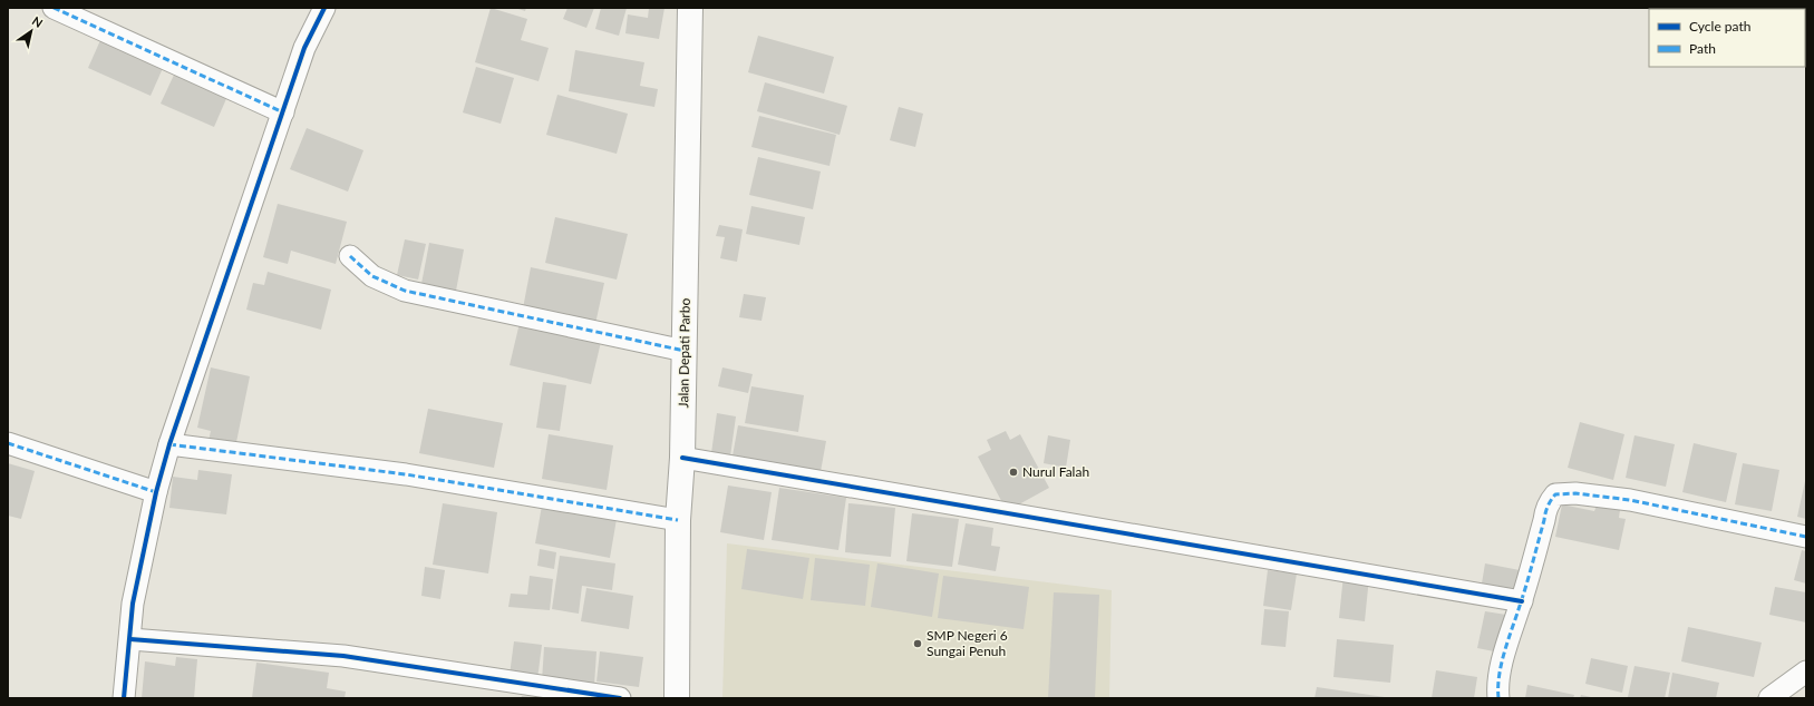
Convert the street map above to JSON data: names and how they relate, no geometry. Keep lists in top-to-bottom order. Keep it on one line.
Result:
{"streets":{"main road":["Jalan Depati Parbo"]},"places":["Nurul Falah","SMP Negeri 6 Sungai Penuh"],"legend":["Cycle path","Path"],"north":"top right"}
